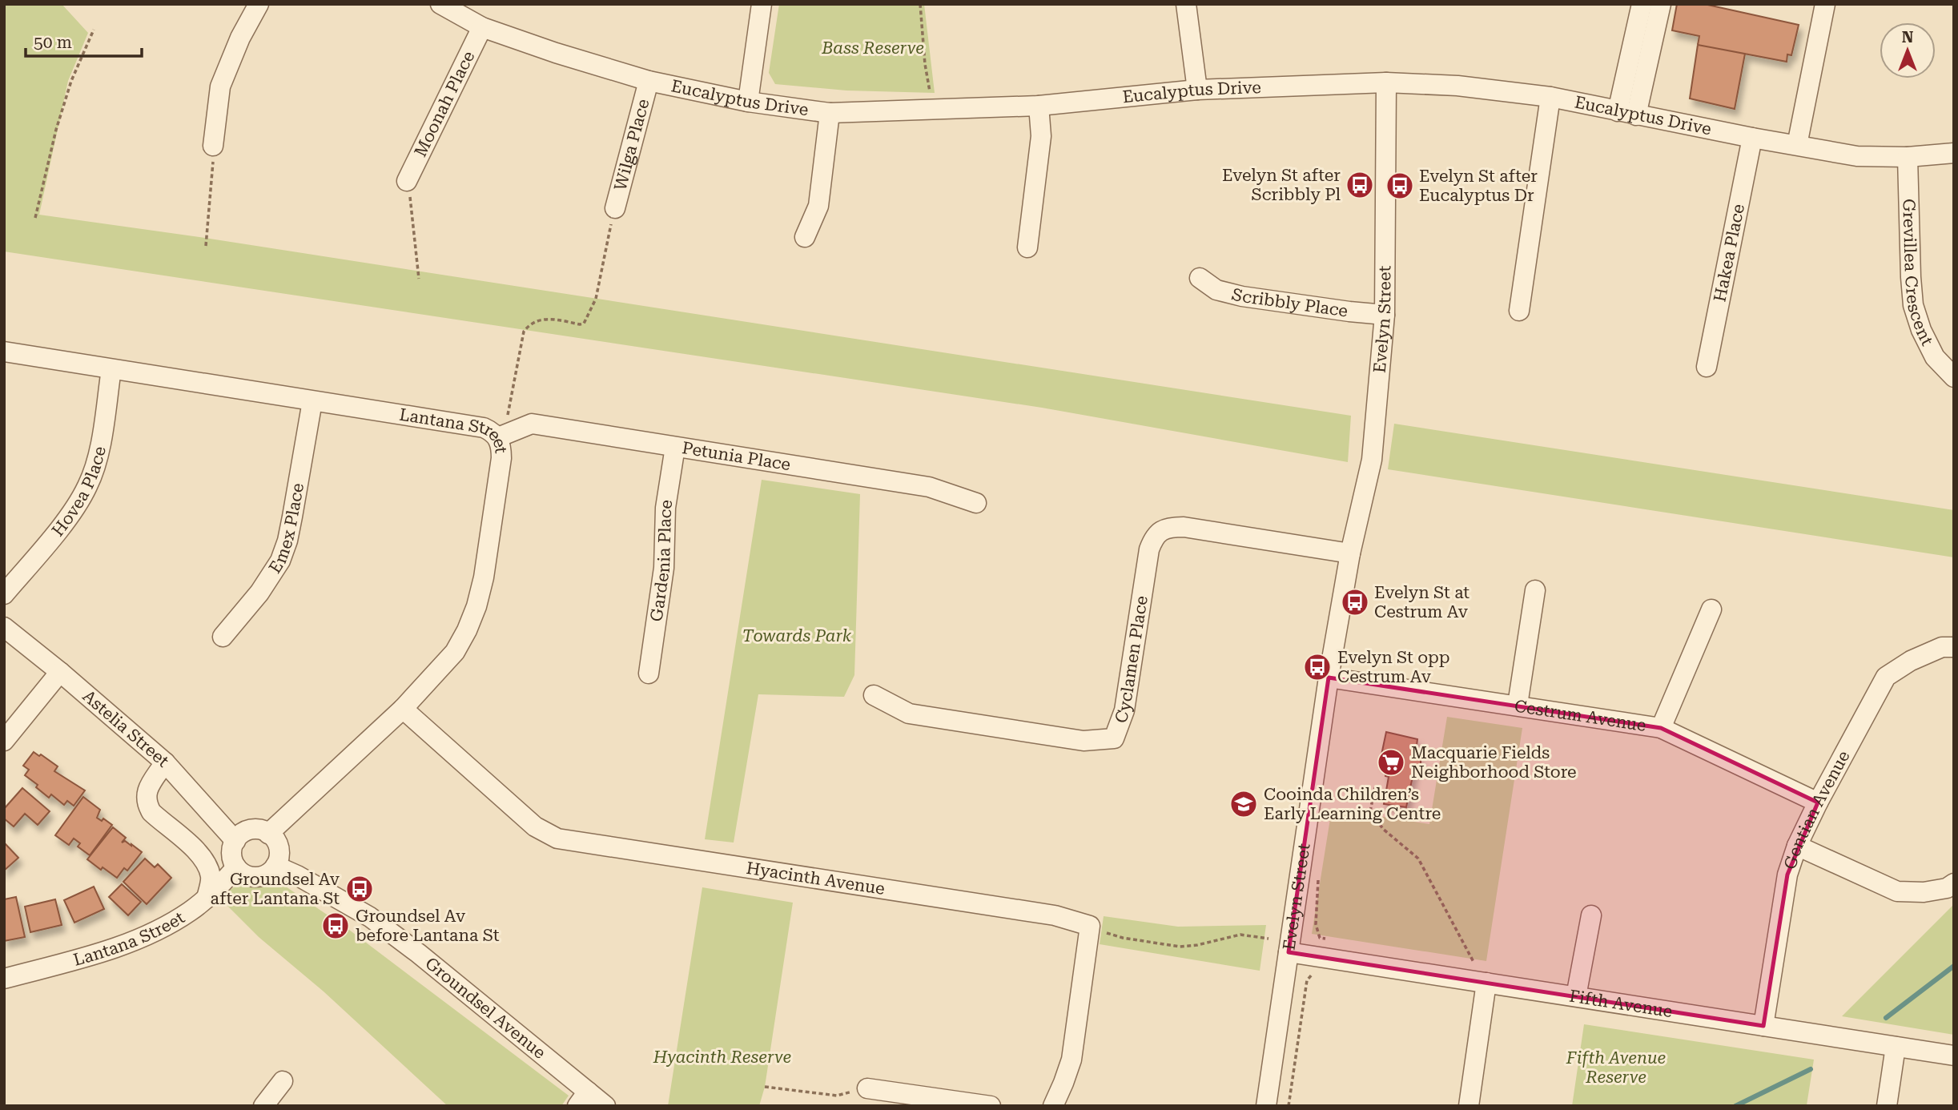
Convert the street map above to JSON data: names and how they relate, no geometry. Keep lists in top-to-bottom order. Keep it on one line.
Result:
{"streets":{"street":["Eucalyptus Drive","Moonah Place","Wilga Place","Hakea Place","Grevillea Crescent","Scribbly Place","Evelyn Street","Lantana Street","Petunia Place","Hovea Place","Emex Place","Gardenia Place","Cyclamen Place","Cestrum Avenue","Astelia Street","Gentian Avenue","Hyacinth Avenue","Fifth Avenue","Groundsel Avenue"]},"crossings":[["Eucalyptus Drive","Moonah Place"],["Eucalyptus Drive","Wilga Place"],["Eucalyptus Drive","Hakea Place"],["Eucalyptus Drive","Grevillea Crescent"],["Eucalyptus Drive","Evelyn Street"],["Scribbly Place","Evelyn Street"],["Evelyn Street","Cyclamen Place"],["Evelyn Street","Cestrum Avenue"],["Evelyn Street","Fifth Avenue"],["Lantana Street","Petunia Place"],["Lantana Street","Hovea Place"],["Lantana Street","Emex Place"],["Lantana Street","Astelia Street"],["Lantana Street","Hyacinth Avenue"],["Lantana Street","Groundsel Avenue"],["Petunia Place","Gardenia Place"],["Cestrum Avenue","Gentian Avenue"],["Astelia Street","Groundsel Avenue"],["Gentian Avenue","Fifth Avenue"]],"parks":["Bass Reserve","Towards Park","Hyacinth Reserve","Fifth Avenue Reserve"],"places":{"bus stop":["Evelyn St after Scribbly Pl","Evelyn St after Eucalyptus Dr","Evelyn St at Cestrum Av","Evelyn St opp Cestrum Av","Groundsel Av after Lantana St","Groundsel Av before Lantana St"],"supermarket":["Macquarie Fields Neighborhood Store"],"school or university":["Cooinda Children’s Early Learning Centre"]},"scale_bar":"50 m","north":"top"}
